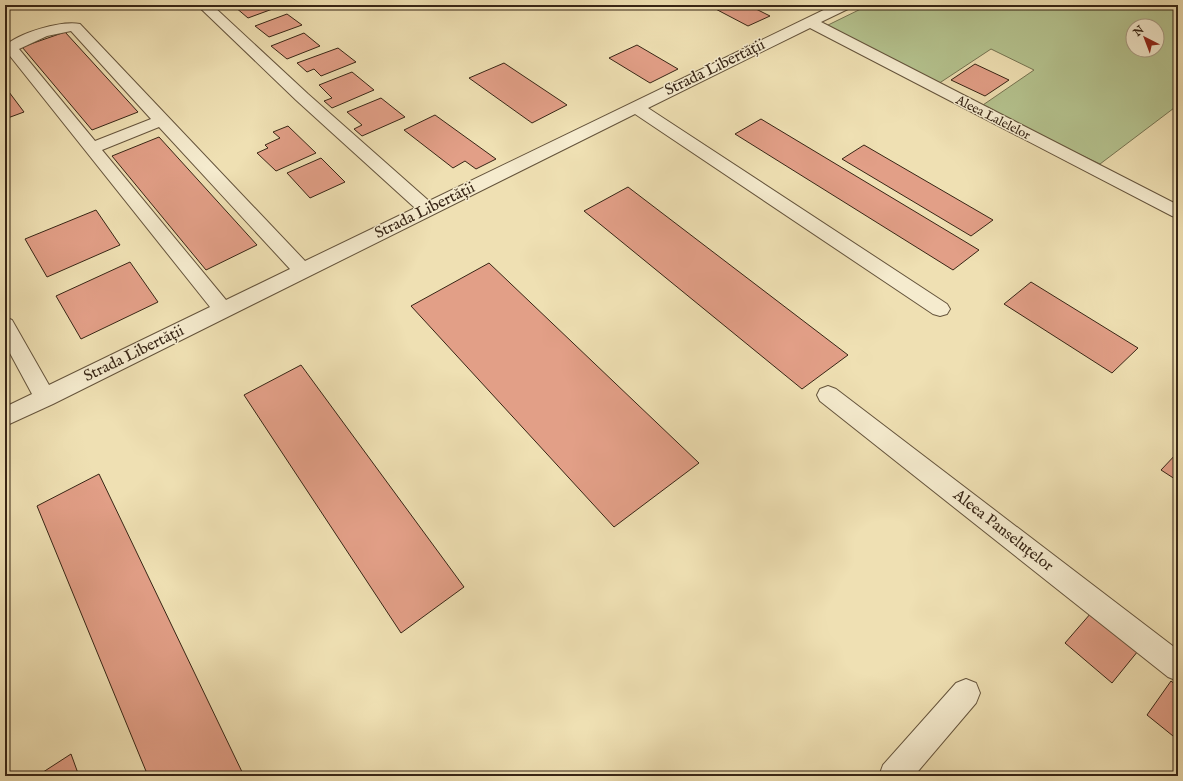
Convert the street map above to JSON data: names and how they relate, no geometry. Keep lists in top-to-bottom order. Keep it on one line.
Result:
{"streets":{"street":["Strada Libertății","Aleea Lalelelor","Aleea Panseluțelor"]},"crossings":[["Strada Libertății","Aleea Lalelelor"]],"north":"top left"}
